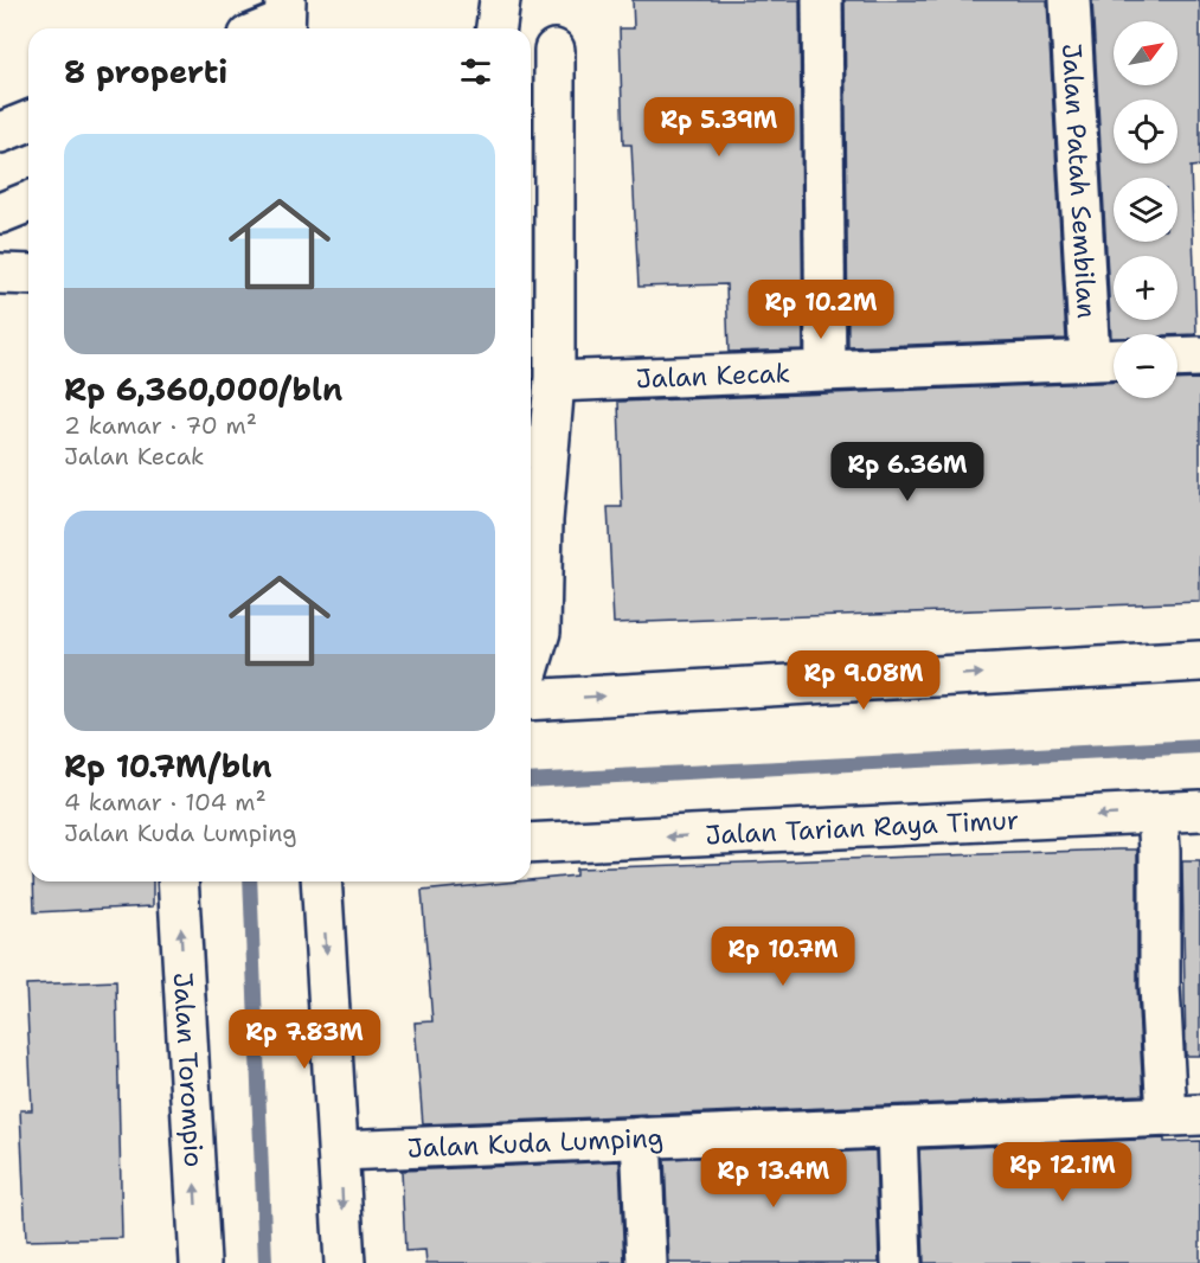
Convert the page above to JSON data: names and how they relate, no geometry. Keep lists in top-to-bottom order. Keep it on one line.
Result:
{"streets":{"street":["Jalan Patah Sembilan","Jalan Kecak","Jalan Tarian Raya Timur","Jalan Torompio","Jalan Kuda Lumping"]},"crossings":[["Jalan Patah Sembilan","Jalan Kecak"]],"north":"top right","page":{"map_buttons":["+","−"],"heading":"8 properti","price":["Rp 5.39M","Rp 10.2M","Rp 6.36M","Rp 9.08M","Rp 10.7M","Rp 7.83M","Rp 12.1M","Rp 13.4M"],"list":[{"name":"Rp 6,360,000/bln","note":"2 kamar · 70 m² · Jalan Kecak"},{"name":"Rp 10.7M/bln","note":"4 kamar · 104 m² · Jalan Kuda Lumping"}]}}
